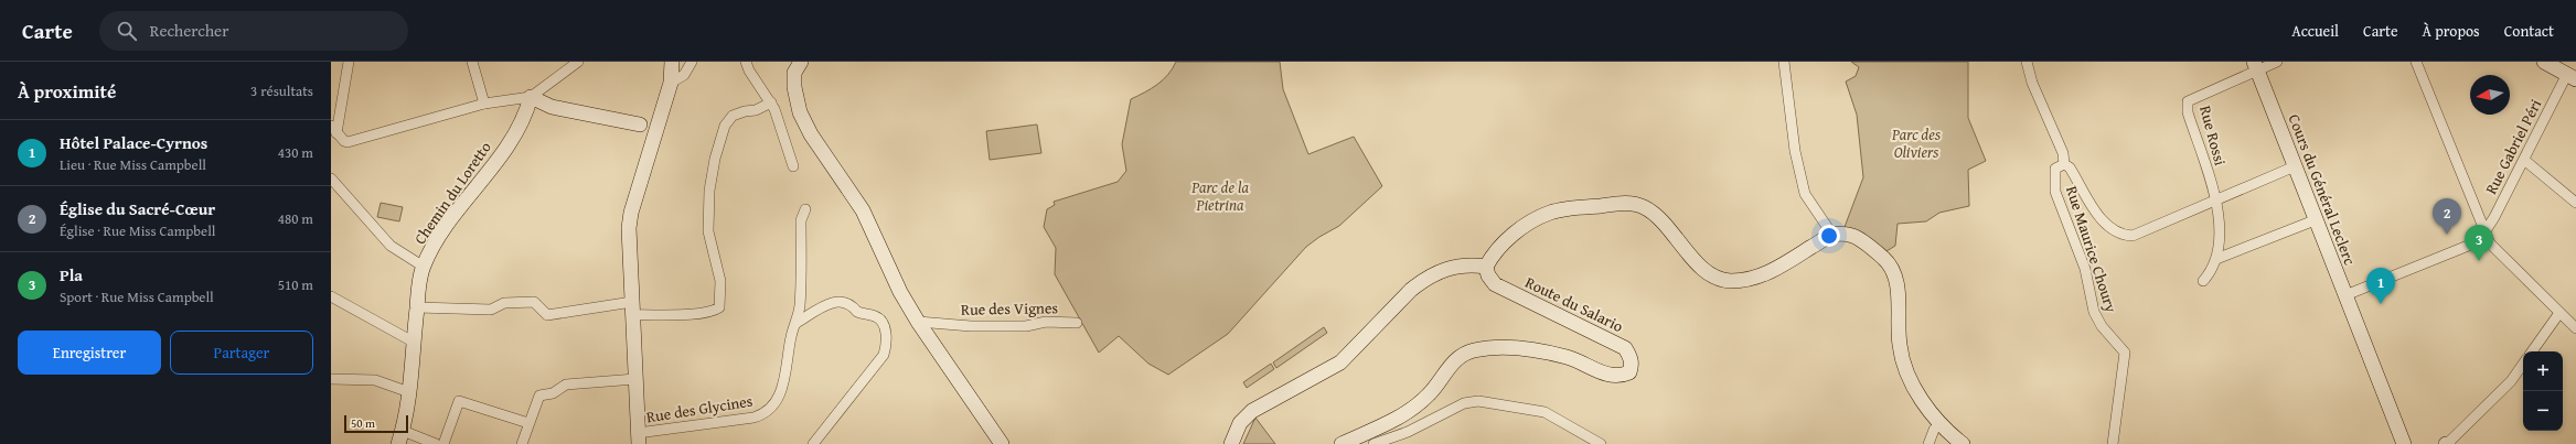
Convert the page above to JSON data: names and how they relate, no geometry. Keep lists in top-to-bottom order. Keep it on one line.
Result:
{"streets":{"main road":["Cours du Général Leclerc","Chemin du Loretto","Route du Salario"],"street":["Rue Rossi","Rue Gabriel Péri","Rue Maurice Choury","Rue des Vignes","Rue des Glycines"]},"crossings":[["Rue Rossi","Cours du Général Leclerc"],["Rue Gabriel Péri","Cours du Général Leclerc"]],"parks":["Parc des Oliviers","Parc de la Pietrina"],"scale_bar":"50 m","north":"left","page":{"header":"Carte","search":"Rechercher","nav":["Accueil","Carte","À propos","Contact"],"heading":["À proximité","3 résultats"],"list":[{"mark":"1","name":"Hôtel Palace-Cyrnos","note":"Lieu · Rue Miss Campbell","value":"430 m"},{"mark":"2","name":"Église du Sacré-Cœur","note":"Église · Rue Miss Campbell","value":"480 m"},{"mark":"3","name":"Pla","note":"Sport · Rue Miss Campbell","value":"510 m"}],"pins":["2","3","1"],"buttons":["Enregistrer","Partager"],"map_buttons":["+","−"],"scale":"50 m"}}
